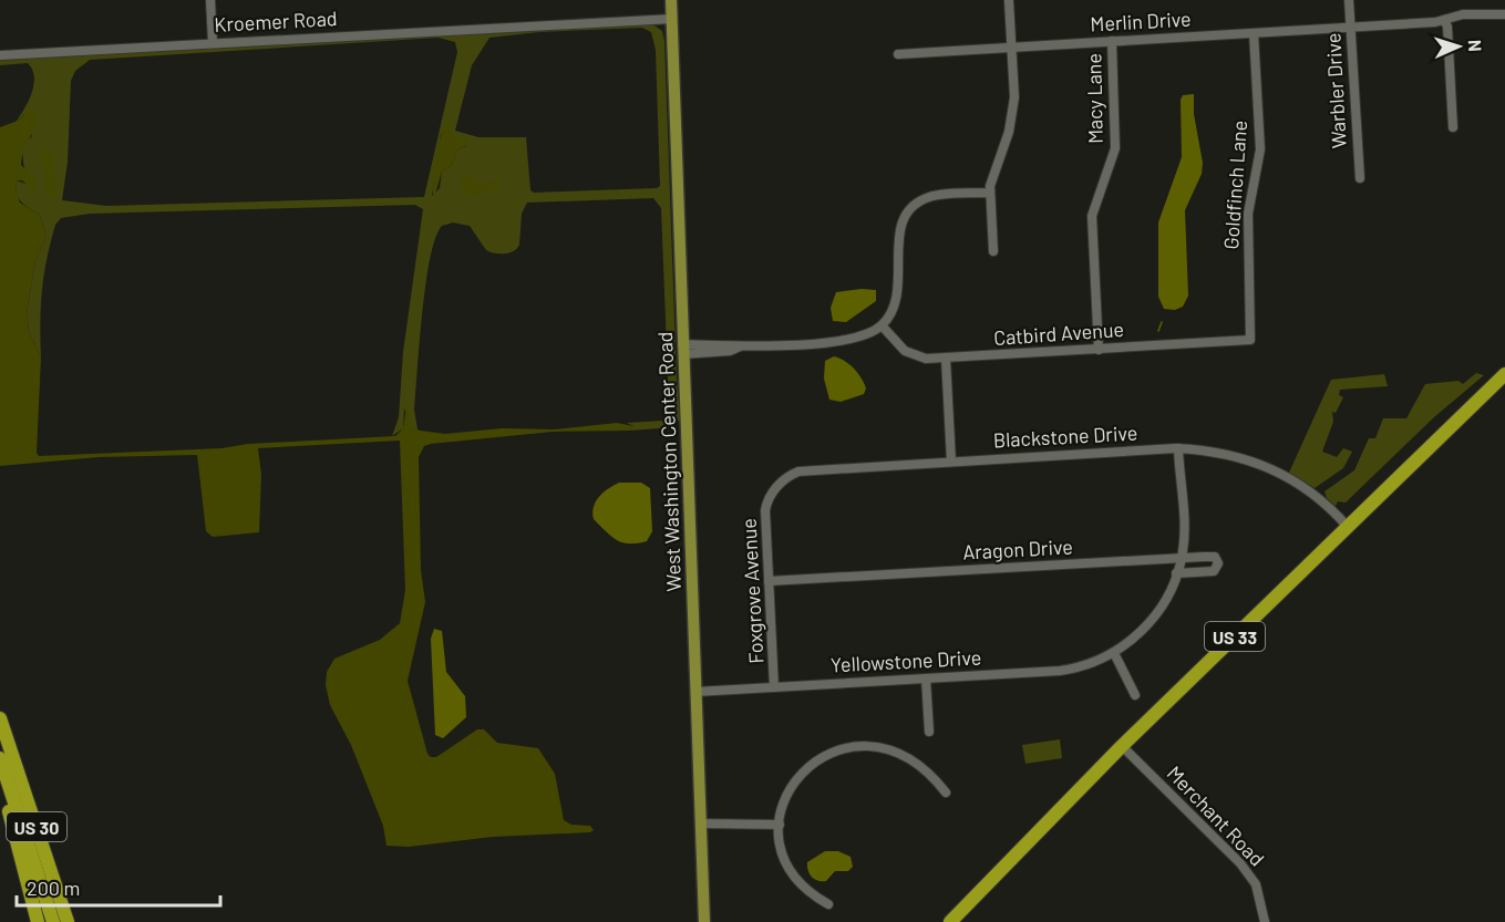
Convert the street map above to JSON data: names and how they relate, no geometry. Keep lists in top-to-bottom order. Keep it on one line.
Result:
{"streets":{"highway":["US 33","US 30"],"main road":["West Washington Center Road"],"street":["Kroemer Road","Merlin Drive","Warbler Drive","Macy Lane","Goldfinch Lane","Catbird Avenue","Blackstone Drive","Aragon Drive","Foxgrove Avenue","Yellowstone Drive","Merchant Road"]},"crossings":[["Kroemer Road","West Washington Center Road"],["Merlin Drive","Warbler Drive"],["Merlin Drive","Macy Lane"],["Merlin Drive","Goldfinch Lane"],["Macy Lane","Catbird Avenue"],["Goldfinch Lane","Catbird Avenue"],["Blackstone Drive","Foxgrove Avenue"],["Blackstone Drive","US 33"],["Blackstone Drive","Yellowstone Drive"],["West Washington Center Road","Yellowstone Drive"],["Aragon Drive","Foxgrove Avenue"],["Aragon Drive","Yellowstone Drive"],["Foxgrove Avenue","Yellowstone Drive"],["US 33","Merchant Road"]],"scale_bar":"200 m","north":"right"}
